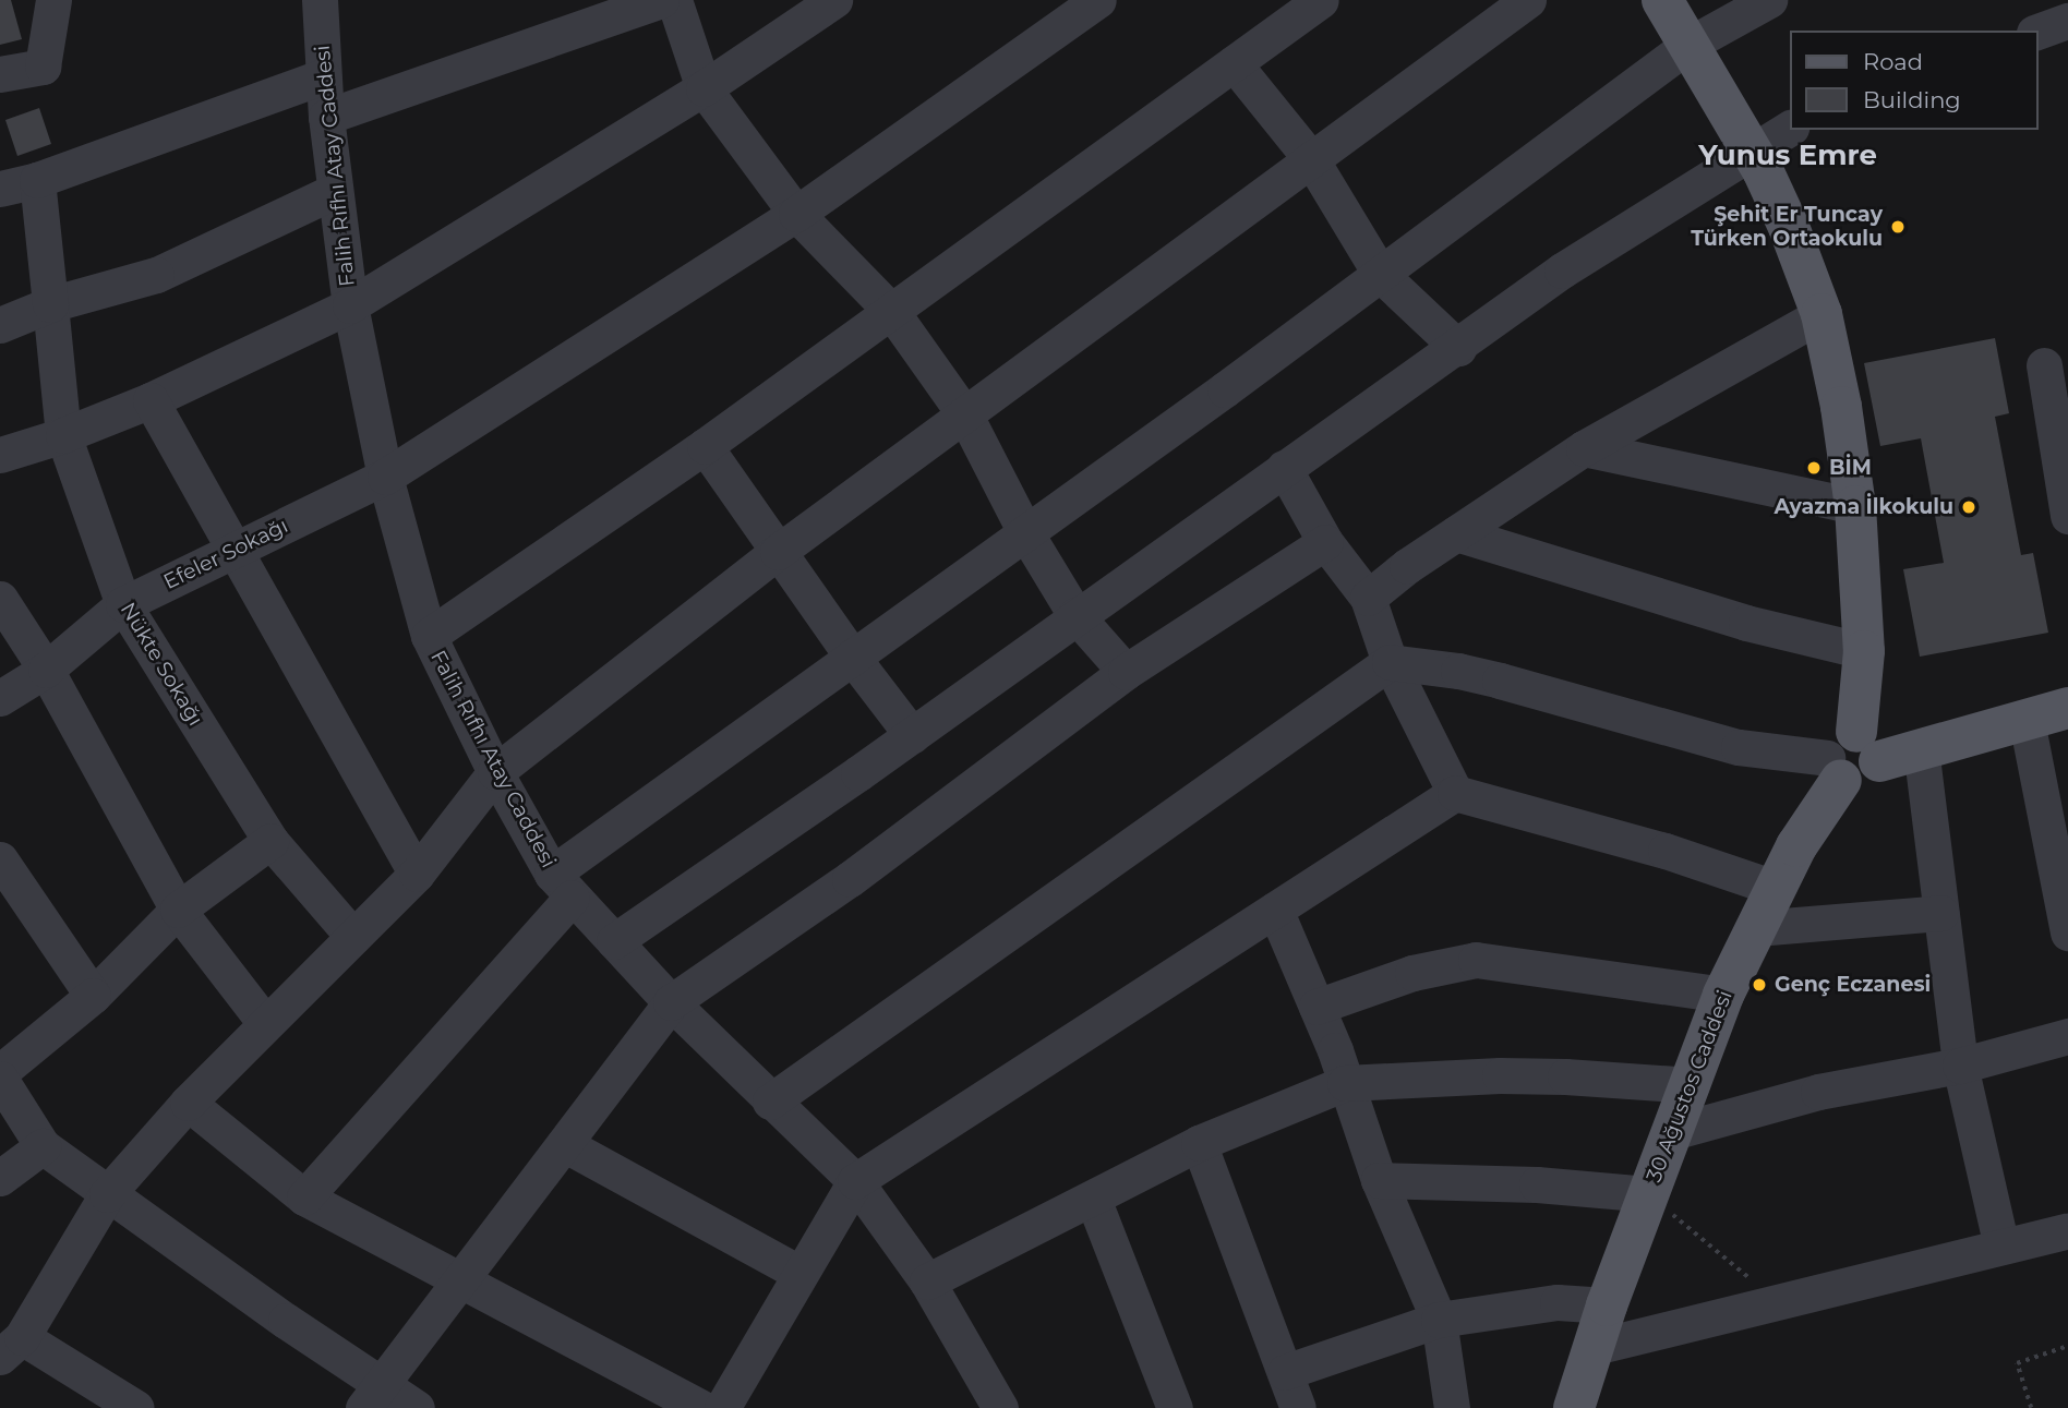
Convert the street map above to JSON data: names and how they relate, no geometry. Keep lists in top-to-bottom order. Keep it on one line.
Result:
{"streets":{"main road":["30 Ağustos Caddesi"],"street":["Falih Rıfhı Atay Caddesi","Efeler Sokağı","Nükte Sokağı"]},"crossings":[["Falih Rıfhı Atay Caddesi","Efeler Sokağı"],["Efeler Sokağı","Nükte Sokağı"]],"districts":["Yunus Emre"],"places":["Şehit Er Tuncay Türken Ortaokulu","BİM","Ayazma İlkokulu","Genç Eczanesi"],"legend":["Road","Building"]}
